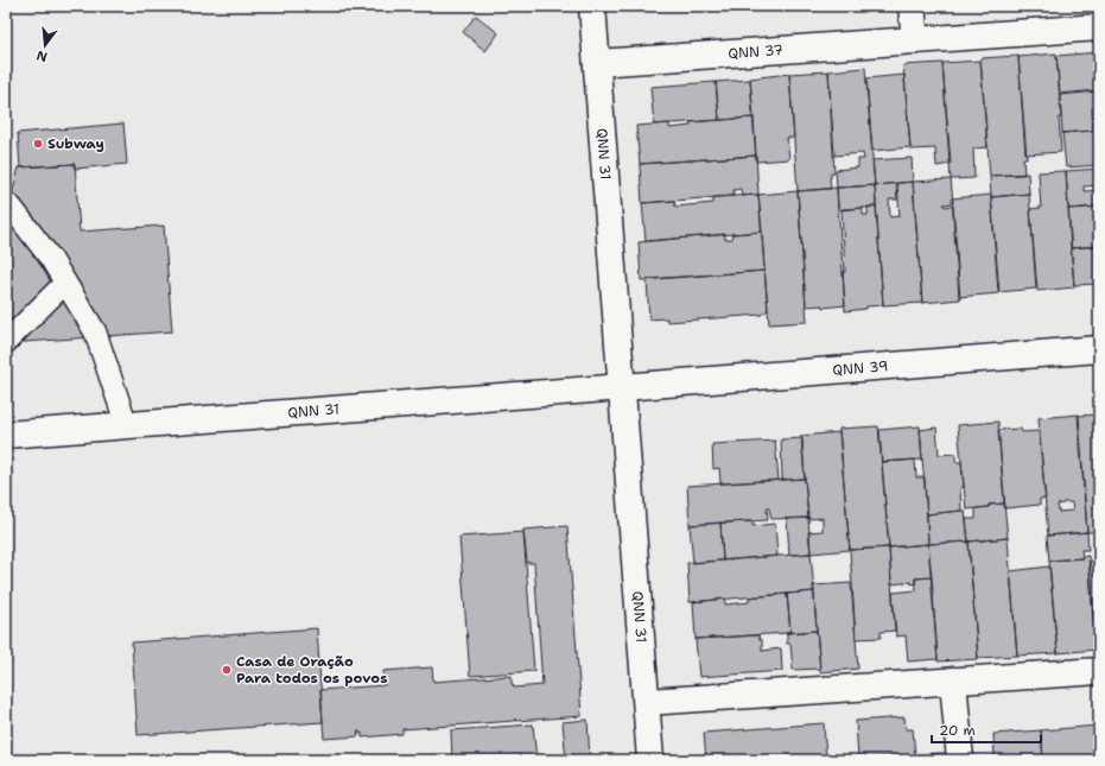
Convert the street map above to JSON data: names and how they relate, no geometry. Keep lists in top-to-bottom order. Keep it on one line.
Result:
{"streets":{"street":["QNN 37","QNN 31","QNN 39"]},"crossings":[["QNN 37","QNN 31"],["QNN 31","QNN 39"]],"places":["Subway","Casa de Oração Para todos os povos"],"scale_bar":"20 m","north":"bottom"}
